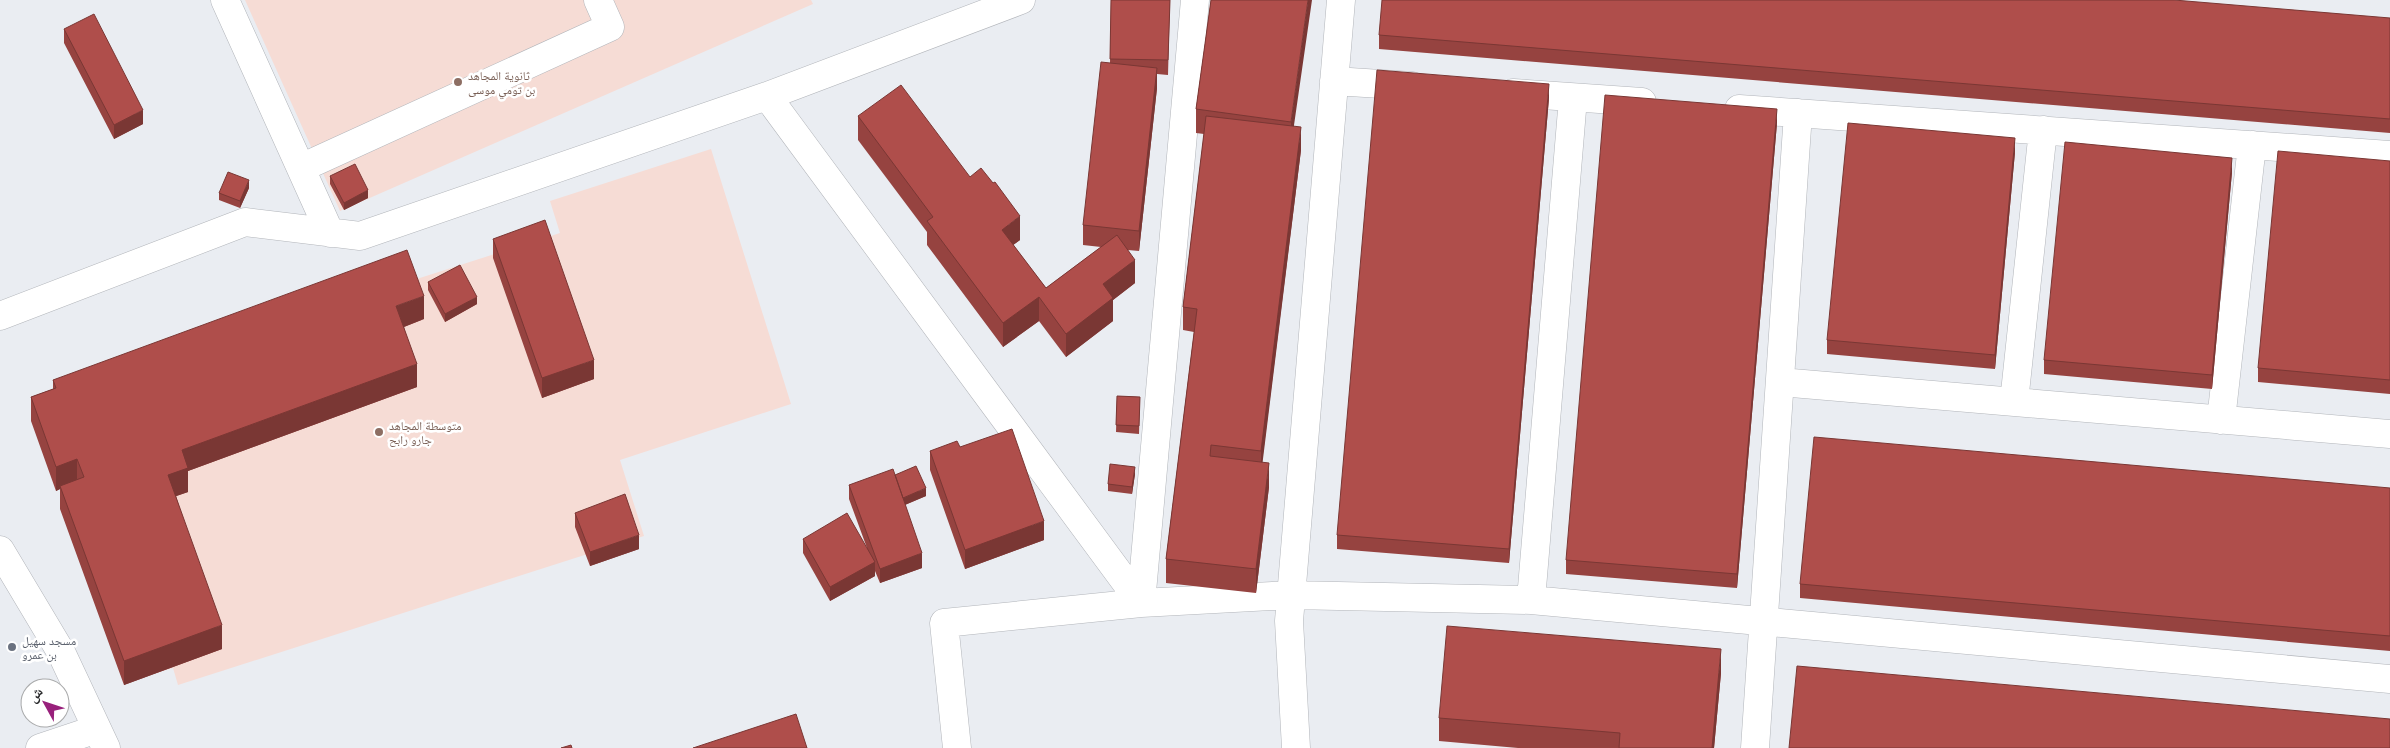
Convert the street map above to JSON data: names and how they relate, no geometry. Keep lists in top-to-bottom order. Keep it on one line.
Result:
{"places":["ثانوية المجاهد بن تومي موسى","متوسطة المجاهد جارو رابح","مسجد سهيل بن عمرو"],"north":"top left"}
